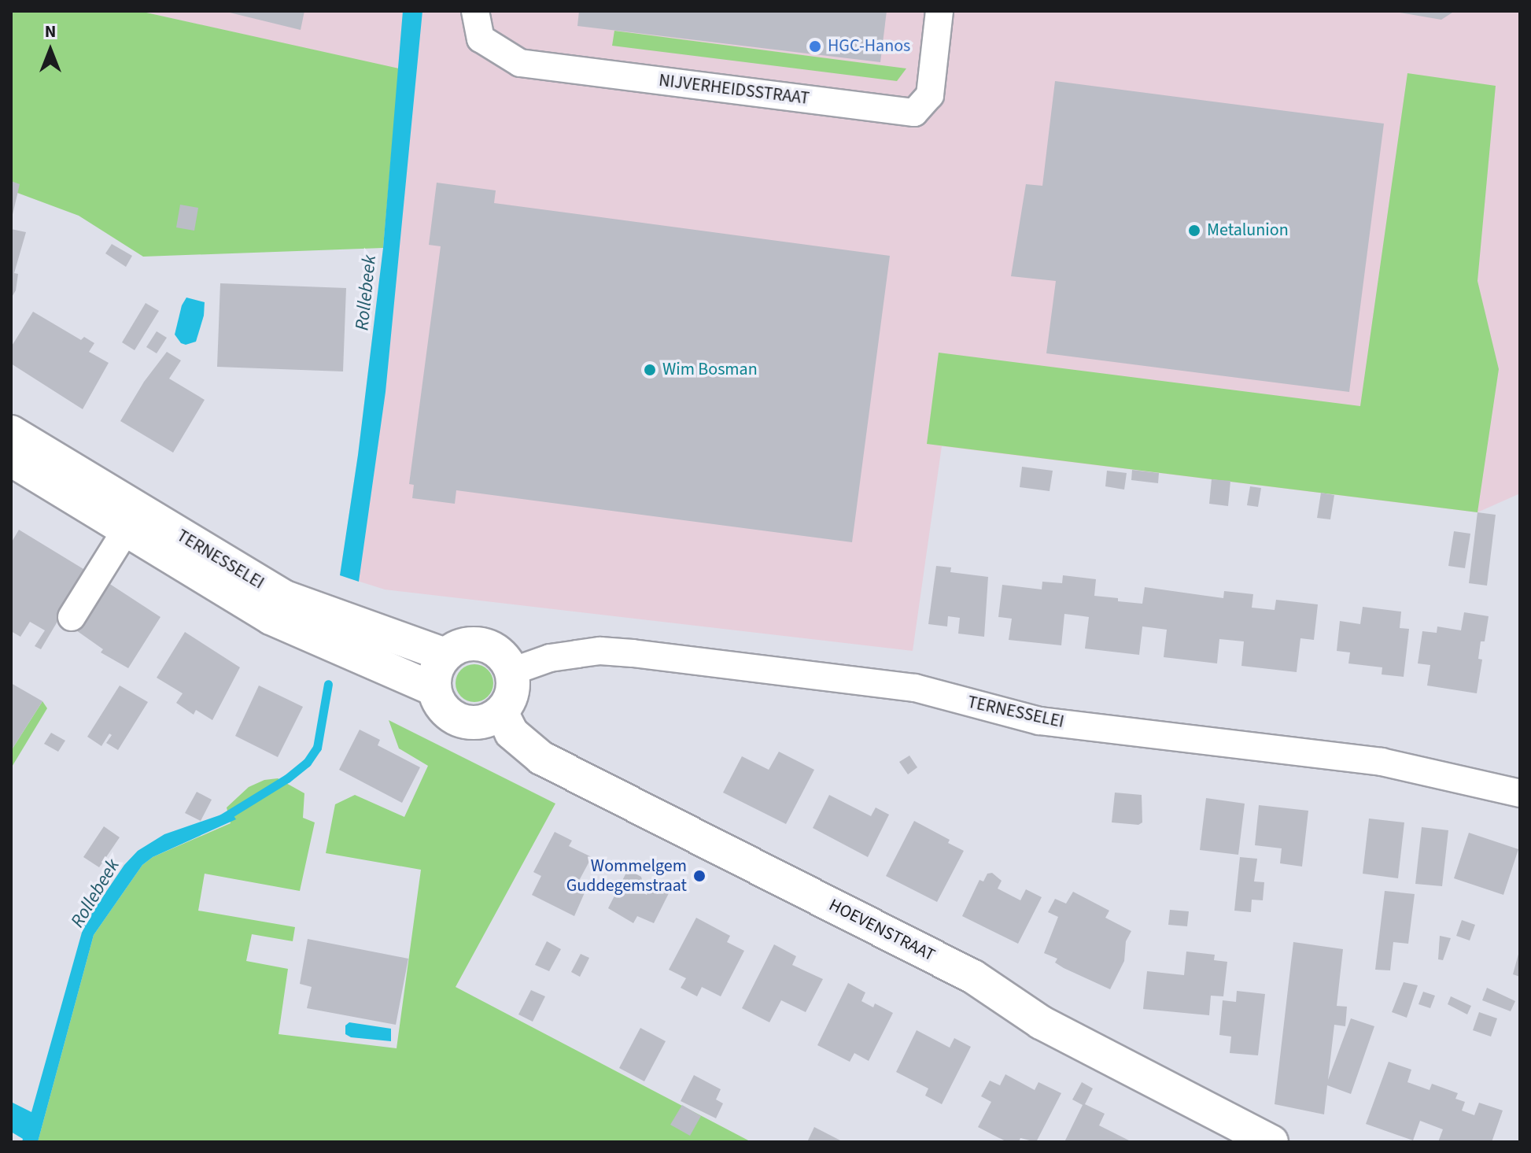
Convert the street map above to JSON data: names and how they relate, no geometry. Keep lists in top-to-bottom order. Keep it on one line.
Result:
{"streets":{"street":["NIJVERHEIDSSTRAAT","TERNESSELEI","HOEVENSTRAAT"]},"crossings":[["TERNESSELEI","HOEVENSTRAAT"]],"water":["Rollebeek"],"places":["HGC-Hanos","Metalunion","Wim Bosman","Wommelgem Guddegemstraat"],"north":"top"}
